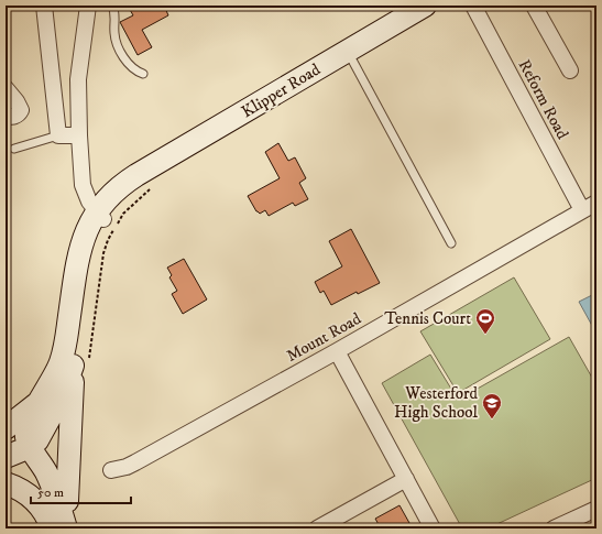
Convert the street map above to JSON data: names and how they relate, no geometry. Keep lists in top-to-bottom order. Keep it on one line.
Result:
{"streets":{"main road":["Klipper Road"],"street":["Reform Road","Mount Road"]},"crossings":[["Reform Road","Mount Road"]],"places":{"sports":["Tennis Court"],"school or university":["Westerford High School"]},"scale_bar":"50 m"}
